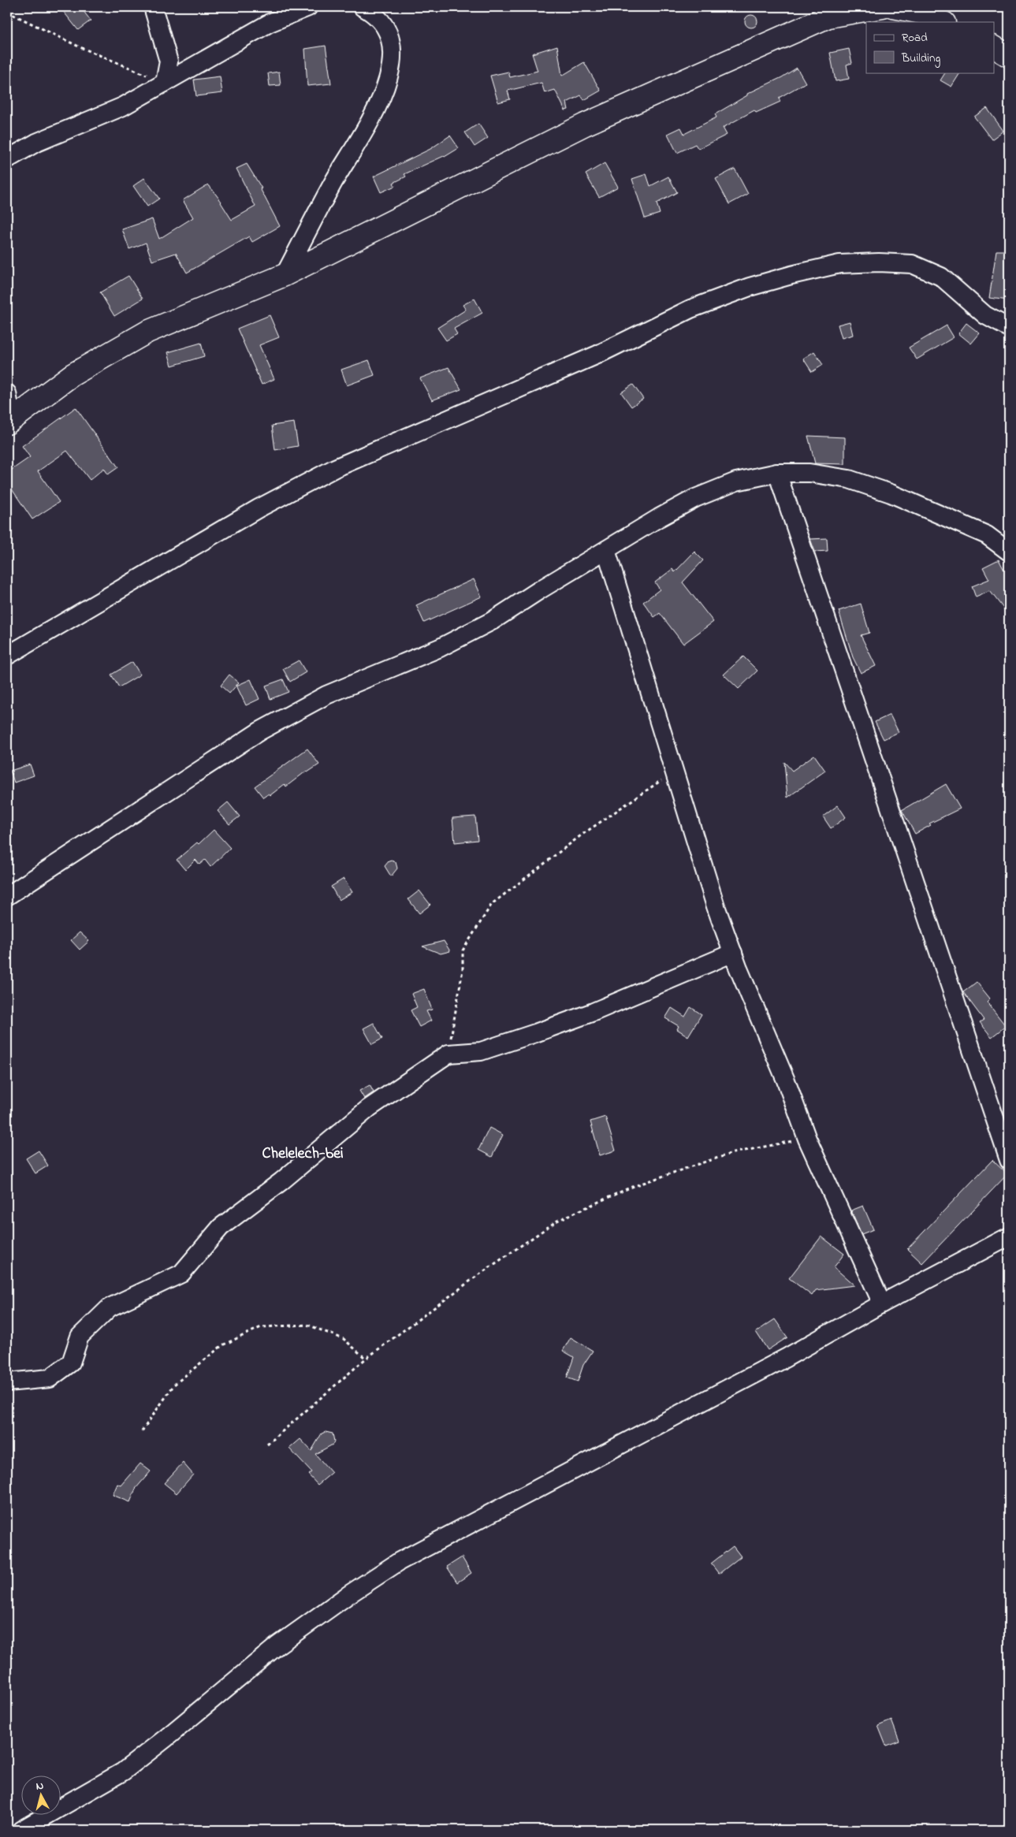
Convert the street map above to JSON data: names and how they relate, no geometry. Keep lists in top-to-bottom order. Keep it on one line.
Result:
{"districts":["Chelelech-bei"],"legend":["Road","Building"],"north":"top"}
